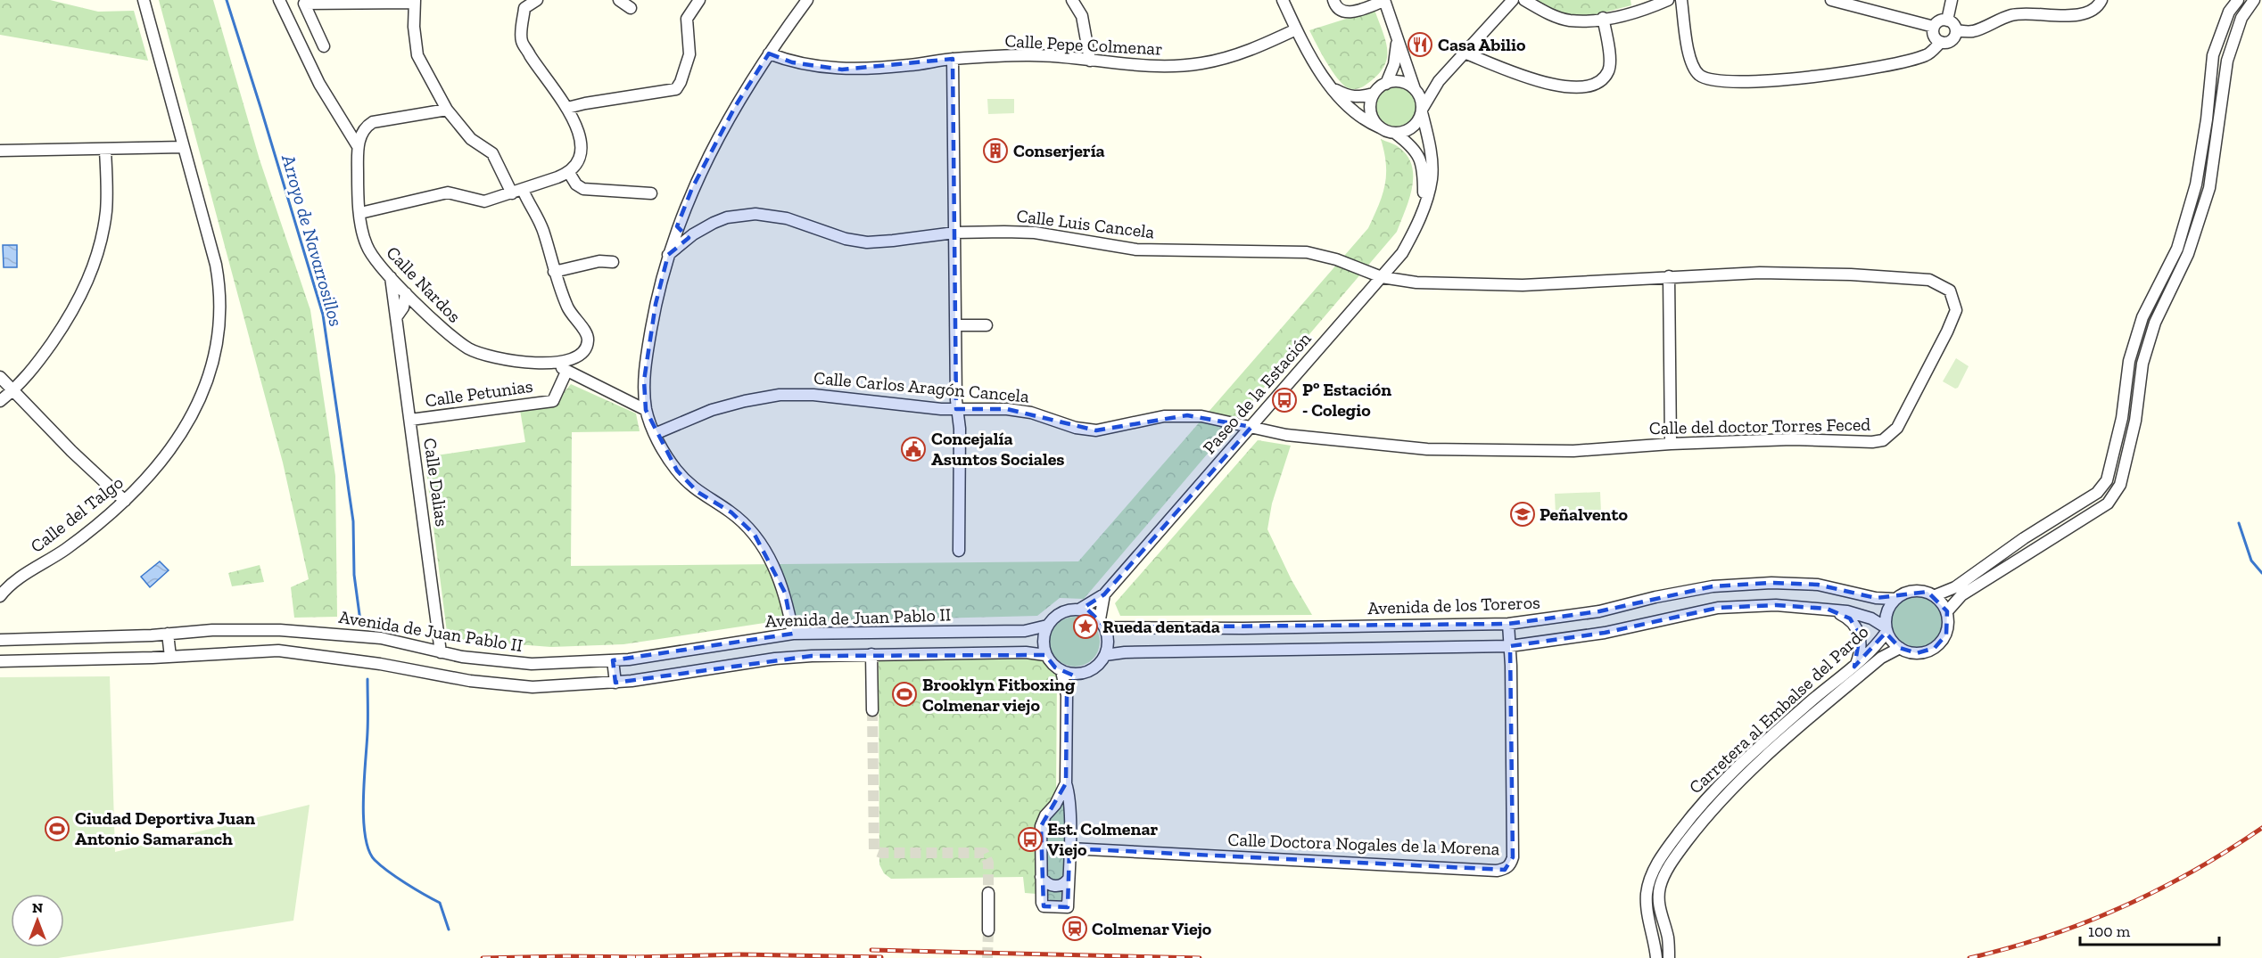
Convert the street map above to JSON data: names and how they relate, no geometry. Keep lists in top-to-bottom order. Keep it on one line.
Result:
{"streets":{"street":["Calle Pepe Colmenar","Calle Luis Cancela","Calle Nardos","Calle Carlos Aragón Cancela","Calle Petunias","Paseo de la Estación","Calle del doctor Torres Feced","Calle Dalias","Calle del Talgo","Avenida de los Toreros","Avenida de Juan Pablo II","Carretera al Embalse del Pardo","Calle Doctora Nogales de la Morena"]},"crossings":[["Calle Luis Cancela","Paseo de la Estación"],["Calle Luis Cancela","Calle del doctor Torres Feced"],["Calle Nardos","Calle Dalias"],["Calle Carlos Aragón Cancela","Paseo de la Estación"],["Calle Carlos Aragón Cancela","Calle del doctor Torres Feced"],["Calle Petunias","Calle Dalias"],["Paseo de la Estación","Calle del doctor Torres Feced"],["Paseo de la Estación","Avenida de los Toreros"],["Paseo de la Estación","Avenida de Juan Pablo II"],["Calle Dalias","Avenida de Juan Pablo II"],["Avenida de los Toreros","Avenida de Juan Pablo II"],["Avenida de los Toreros","Carretera al Embalse del Pardo"],["Avenida de los Toreros","Calle Doctora Nogales de la Morena"]],"water":["Arroyo de Navarrosillos"],"places":{"restaurant":["Casa Abilio"],"building":["Conserjería"],"bus stop":["Pº Estación - Colegio","Est. Colmenar Viejo"],"public building":["Concejalía Asuntos Sociales"],"school or university":["Peñalvento"],"place":["Rueda dentada"],"sports":["Brooklyn Fitboxing Colmenar viejo","Ciudad Deportiva Juan Antonio Samaranch"],"station":["Colmenar Viejo"]},"scale_bar":"100 m","north":"top"}
